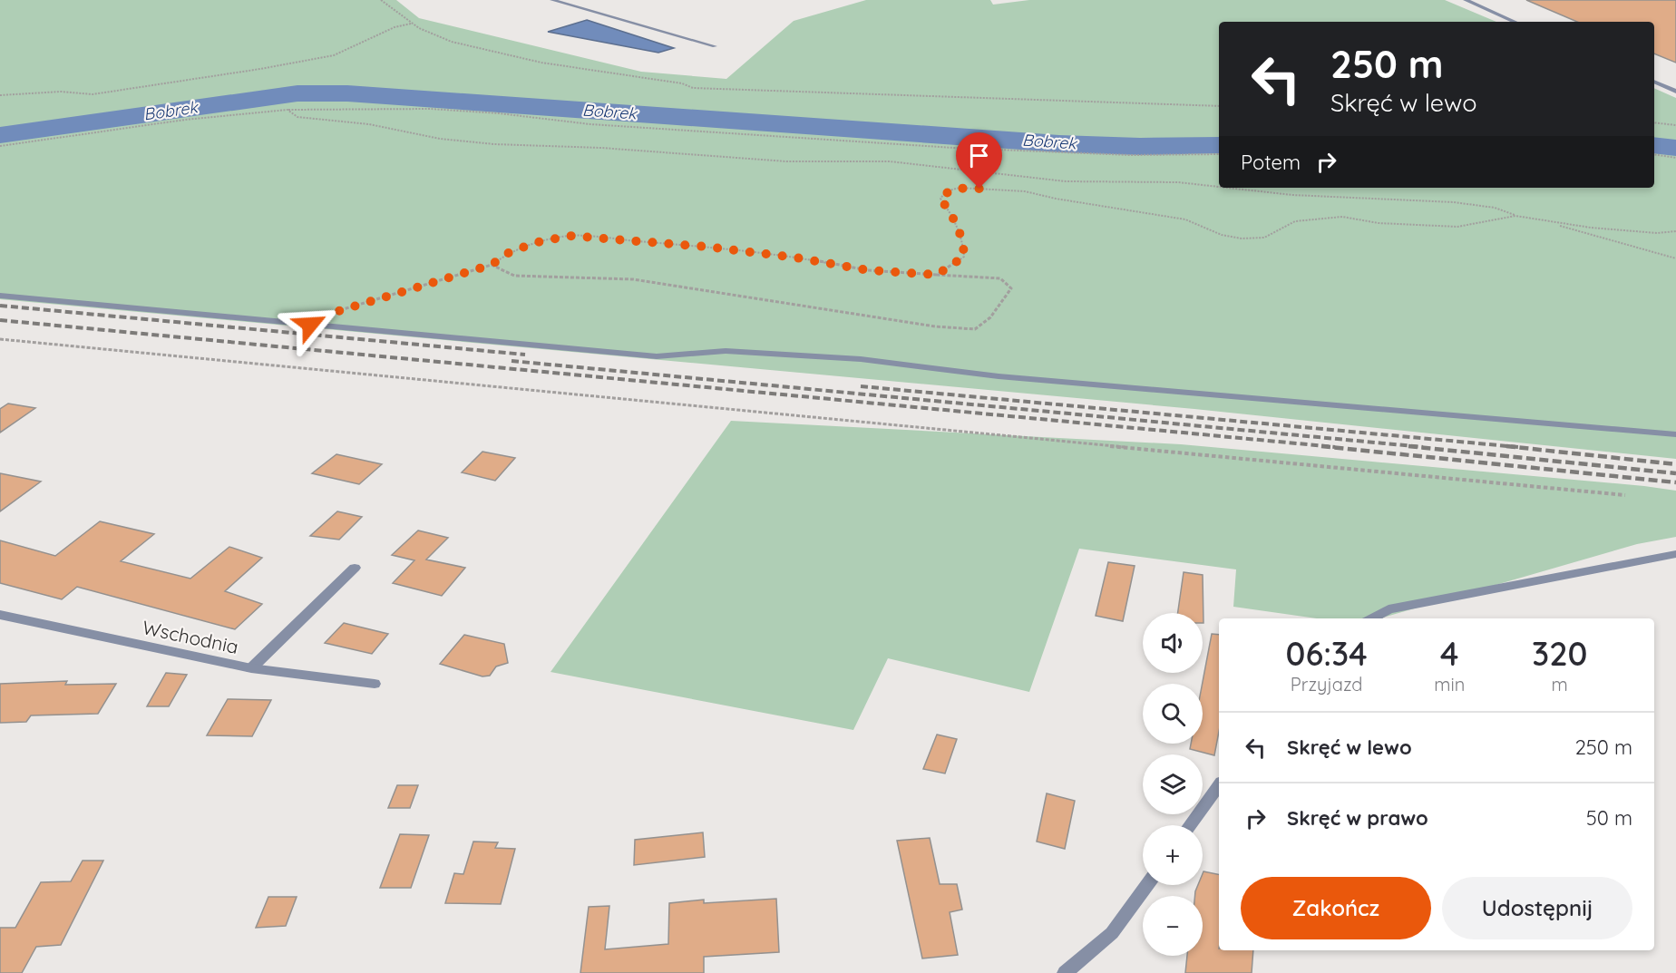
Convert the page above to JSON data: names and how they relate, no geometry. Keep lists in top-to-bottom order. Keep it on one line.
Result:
{"streets":{"street":["Wschodnia"]},"water":["Bobrek"],"page":{"turn":["250 m","Skręć w lewo"],"then":"Potem","map_buttons":["+","−"],"eta":["06:34","Przyjazd","4","min","320","m"],"list":[{"name":"Skręć w lewo","value":"250 m"},{"name":"Skręć w prawo","value":"50 m"}],"buttons":["Zakończ","Udostępnij"]}}
